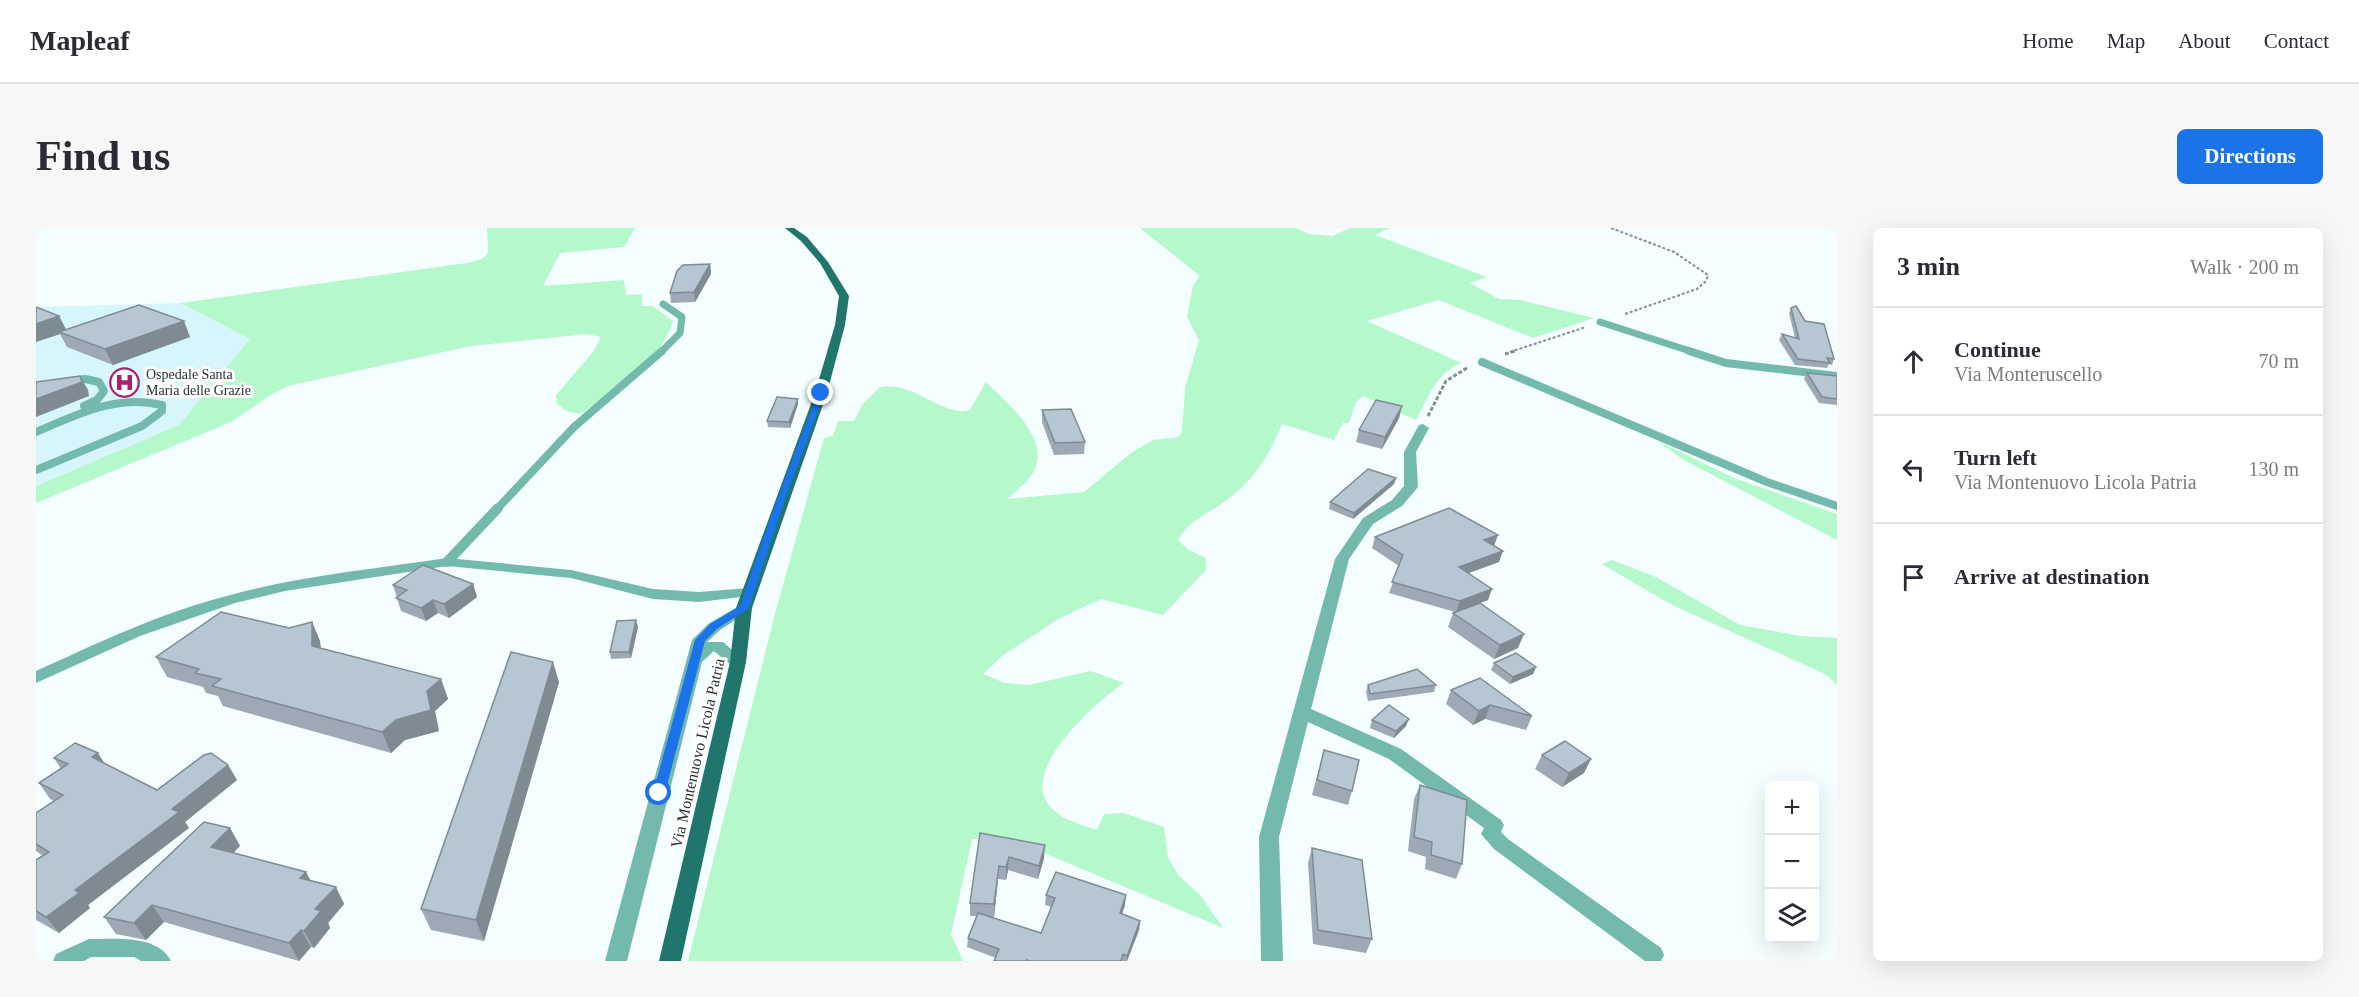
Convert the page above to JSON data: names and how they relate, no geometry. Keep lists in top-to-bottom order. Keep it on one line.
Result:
{"streets":{"main road":["Via Montenuovo Licola Patria"]},"places":{"hospital":["Ospedale Santa Maria delle Grazie"]},"page":{"header":"Mapleaf","nav":["Home","Map","About","Contact"],"buttons":"Directions","title":"Find us","heading":["3 min","Walk · 200 m"],"list":[["Continue","Via Monteruscello","70 m"],["Turn left","Via Montenuovo Licola Patria","130 m"],"Arrive at destination"],"map_buttons":["+","−"]}}
